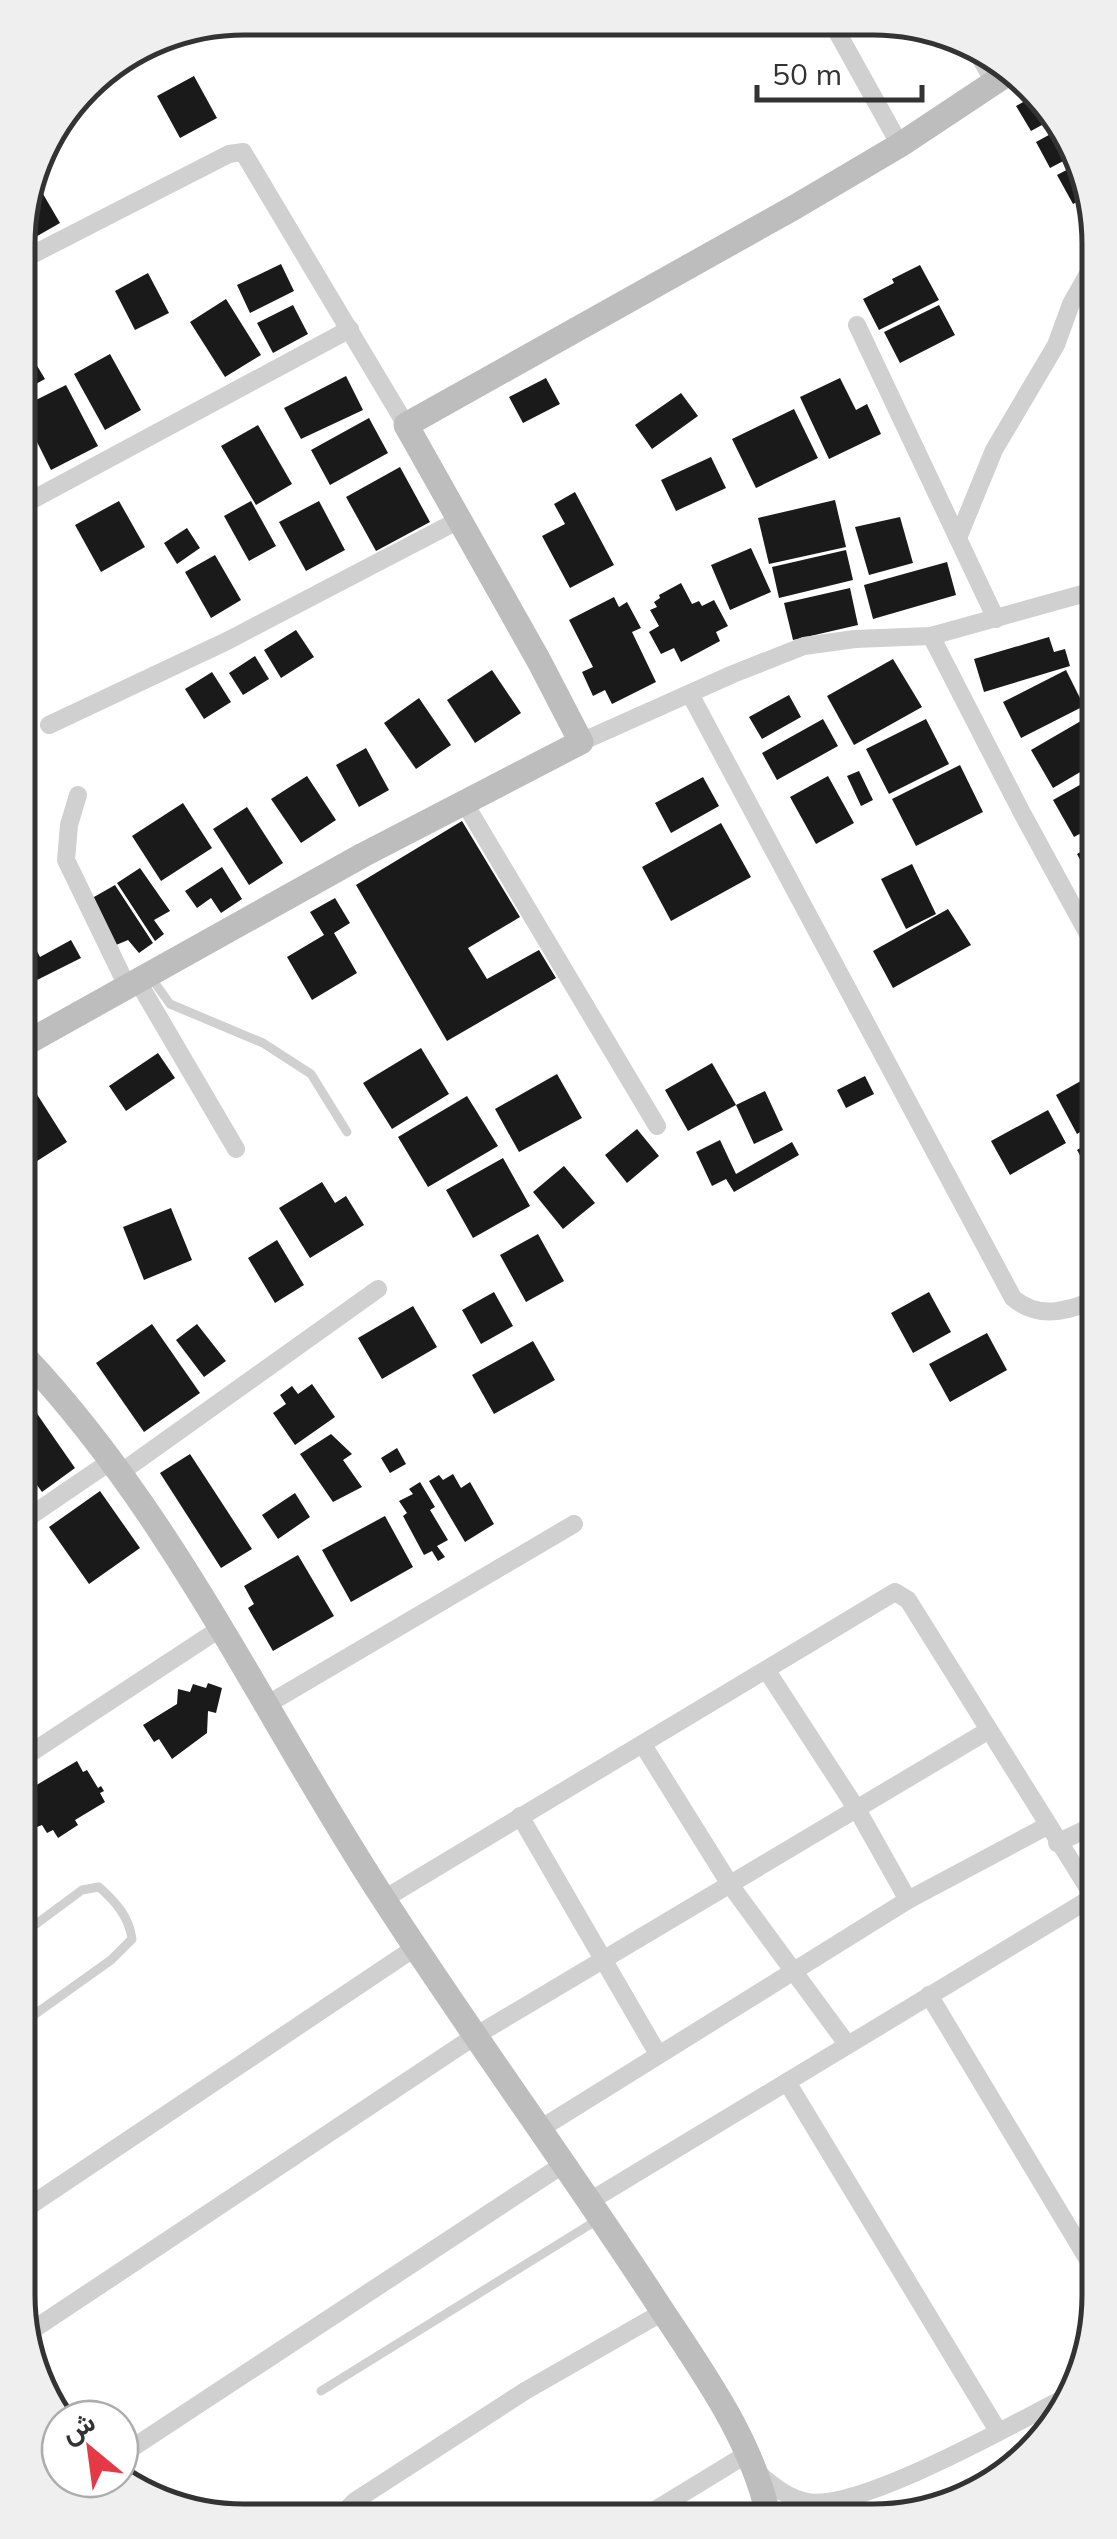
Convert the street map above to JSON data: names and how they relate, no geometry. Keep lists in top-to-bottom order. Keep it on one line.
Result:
{"scale_bar":"50 m","north":"top left"}
